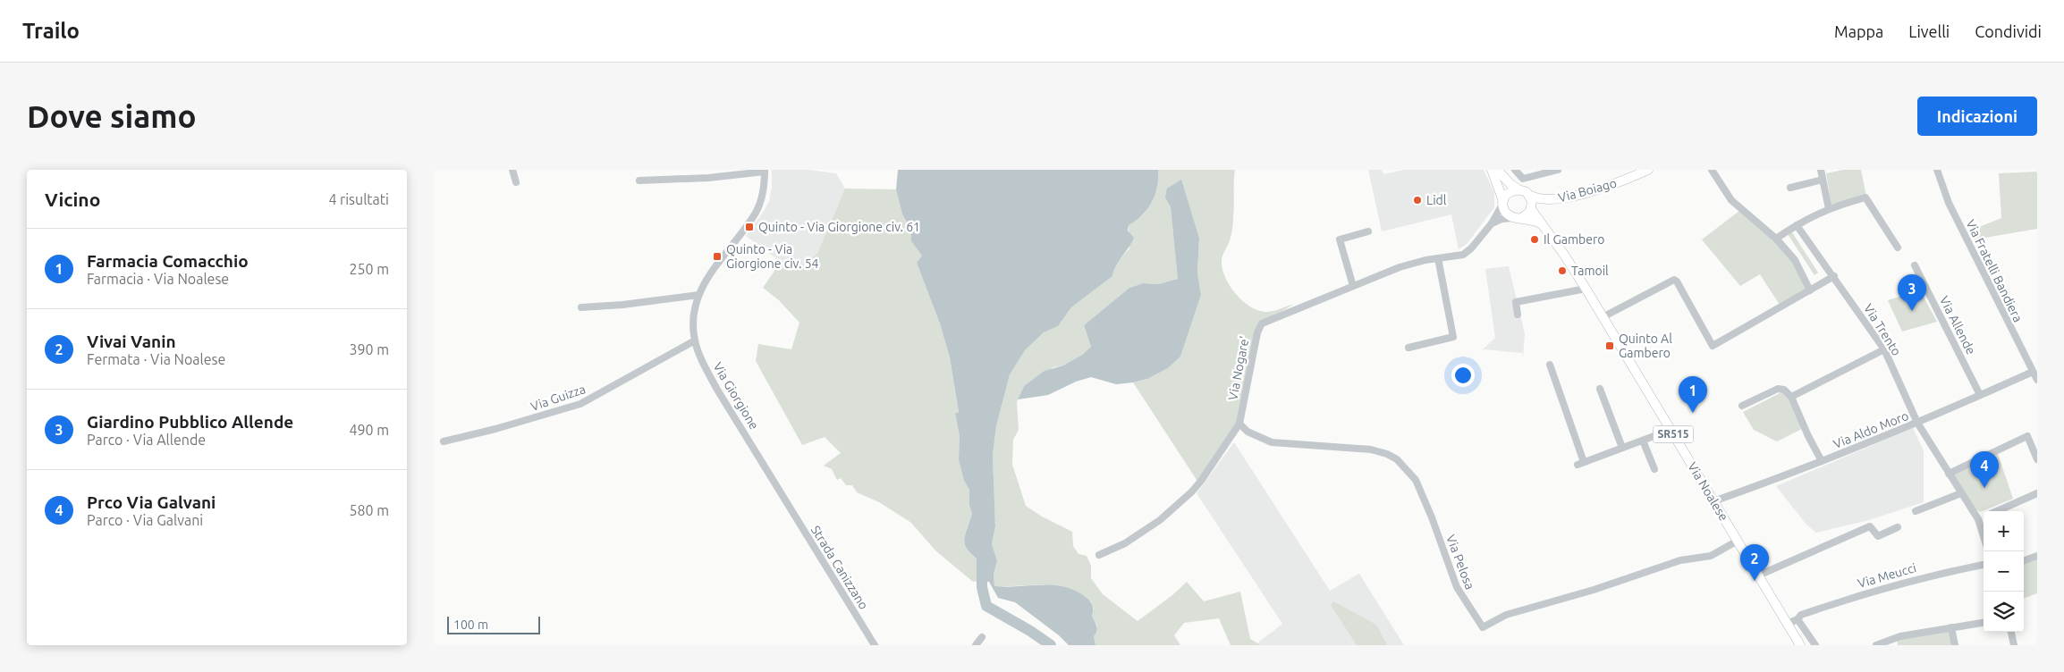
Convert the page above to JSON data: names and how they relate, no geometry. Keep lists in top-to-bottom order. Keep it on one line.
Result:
{"streets":{"main road":["Via Boiago","SR515","Via Noalese"],"street":["Via Fratelli Bandiera","Via Allende","Via Trento","Via Nogare'","Via Giorgione","Via Guizza","Via Aldo Moro","Via Pelosa","Strada Canizzano","Via Meucci"]},"crossings":[["Via Boiago","Via Nogare'"],["Via Boiago","Via Noalese"],["Via Fratelli Bandiera","Via Aldo Moro"],["Via Allende","Via Aldo Moro"],["Via Trento","Via Aldo Moro"],["Via Nogare'","Via Noalese"],["Via Nogare'","Via Pelosa"],["Via Giorgione","Via Guizza"],["Via Giorgione","Strada Canizzano"],["Via Aldo Moro","Via Noalese"],["Via Noalese","Via Pelosa"],["Via Noalese","Via Meucci"]],"places":{"other":["Lidl","Il Gambero","Tamoil"],"transit":["Quinto - Via Giorgione civ. 61","Quinto - Via Giorgione civ. 54","Quinto Al Gambero"]},"scale_bar":"100 m","page":{"header":"Trailo","nav":["Mappa","Livelli","Condividi"],"buttons":"Indicazioni","title":"Dove siamo","heading":["Vicino","4 risultati"],"list":[{"mark":"1","name":"Farmacia Comacchio","note":"Farmacia · Via Noalese","value":"250 m"},{"mark":"2","name":"Vivai Vanin","note":"Fermata · Via Noalese","value":"390 m"},{"mark":"3","name":"Giardino Pubblico Allende","note":"Parco · Via Allende","value":"490 m"},{"mark":"4","name":"Prco Via Galvani","note":"Parco · Via Galvani","value":"580 m"}],"pins":["3","1","4","2"],"map_buttons":["+","−"],"scale":"100 m"}}
